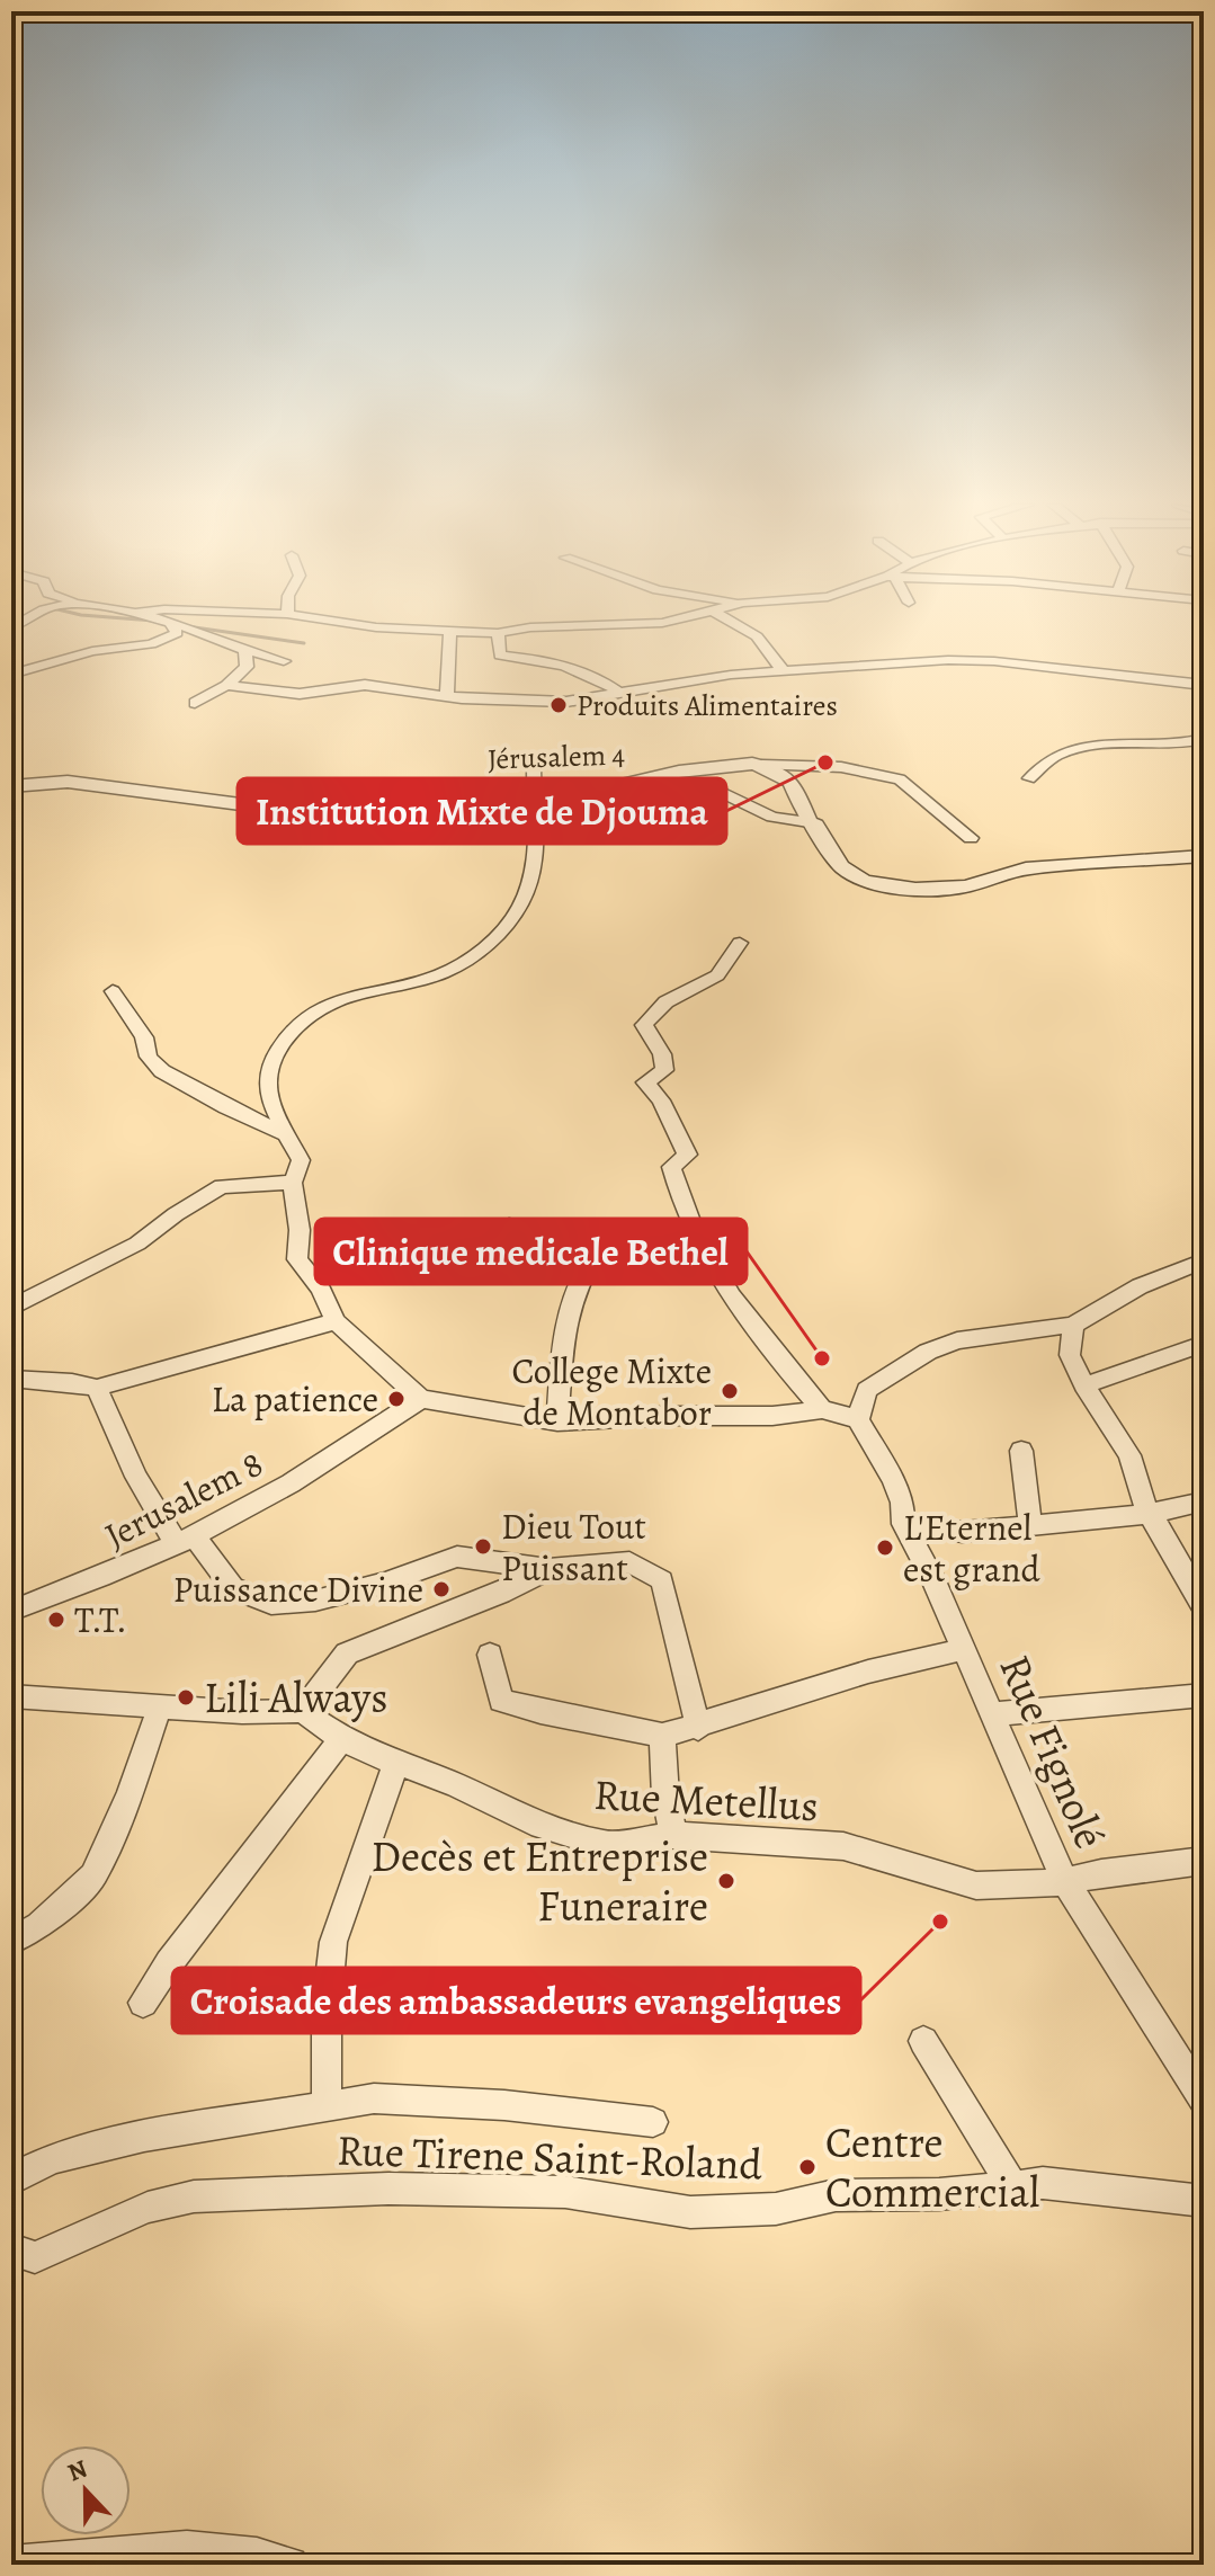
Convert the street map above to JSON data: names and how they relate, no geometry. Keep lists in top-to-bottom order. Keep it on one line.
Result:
{"streets":{"street":["Jérusalem 4","Jerusalem 8","Rue Fignolé","Rue Metellus","Rue Tirene Saint-Roland"]},"crossings":[["Rue Fignolé","Rue Metellus"]],"places":["Produits Alimentaires","Institution Mixte de Djouma","Clinique medicale Bethel","College Mixte de Montabor","La patience","Dieu Tout Puissant","L'Eternel est grand","Puissance Divine","T.T.","Lili Always","Decès et Entreprise Funeraire","Croisade des ambassadeurs evangeliques","Centre Commercial"],"north":"top"}
